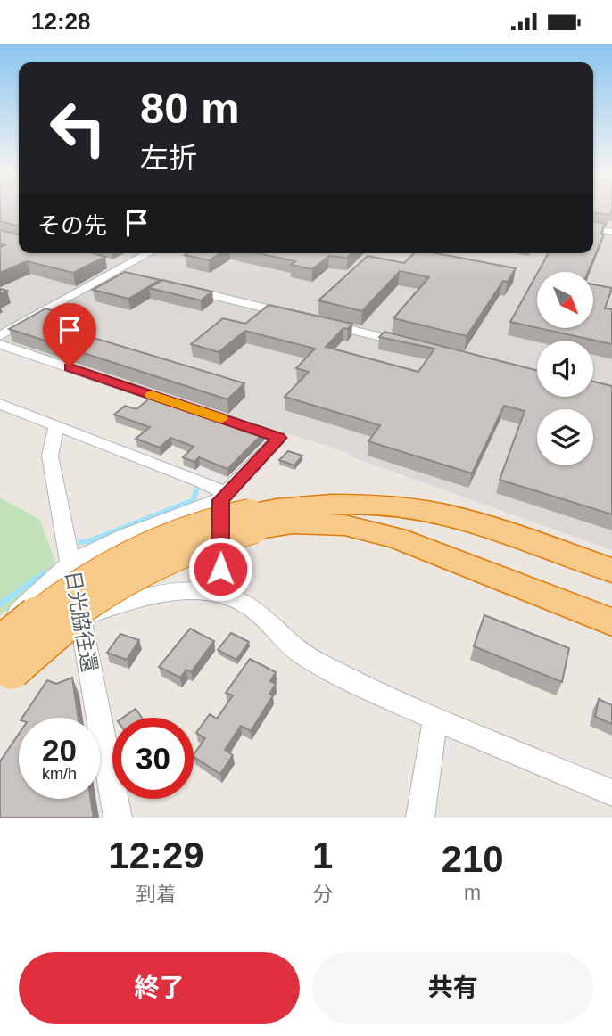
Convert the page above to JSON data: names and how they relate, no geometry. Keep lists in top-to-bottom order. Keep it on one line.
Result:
{"streets":{"street":["日光脇往還"]},"north":"bottom right","page":{"status":"12:28","turn":["80 m","左折"],"then":"その先","speed":"20 km/h","limit":"30","eta":["12:29","到着","1","分","210","m"],"buttons":["終了","共有"]}}
